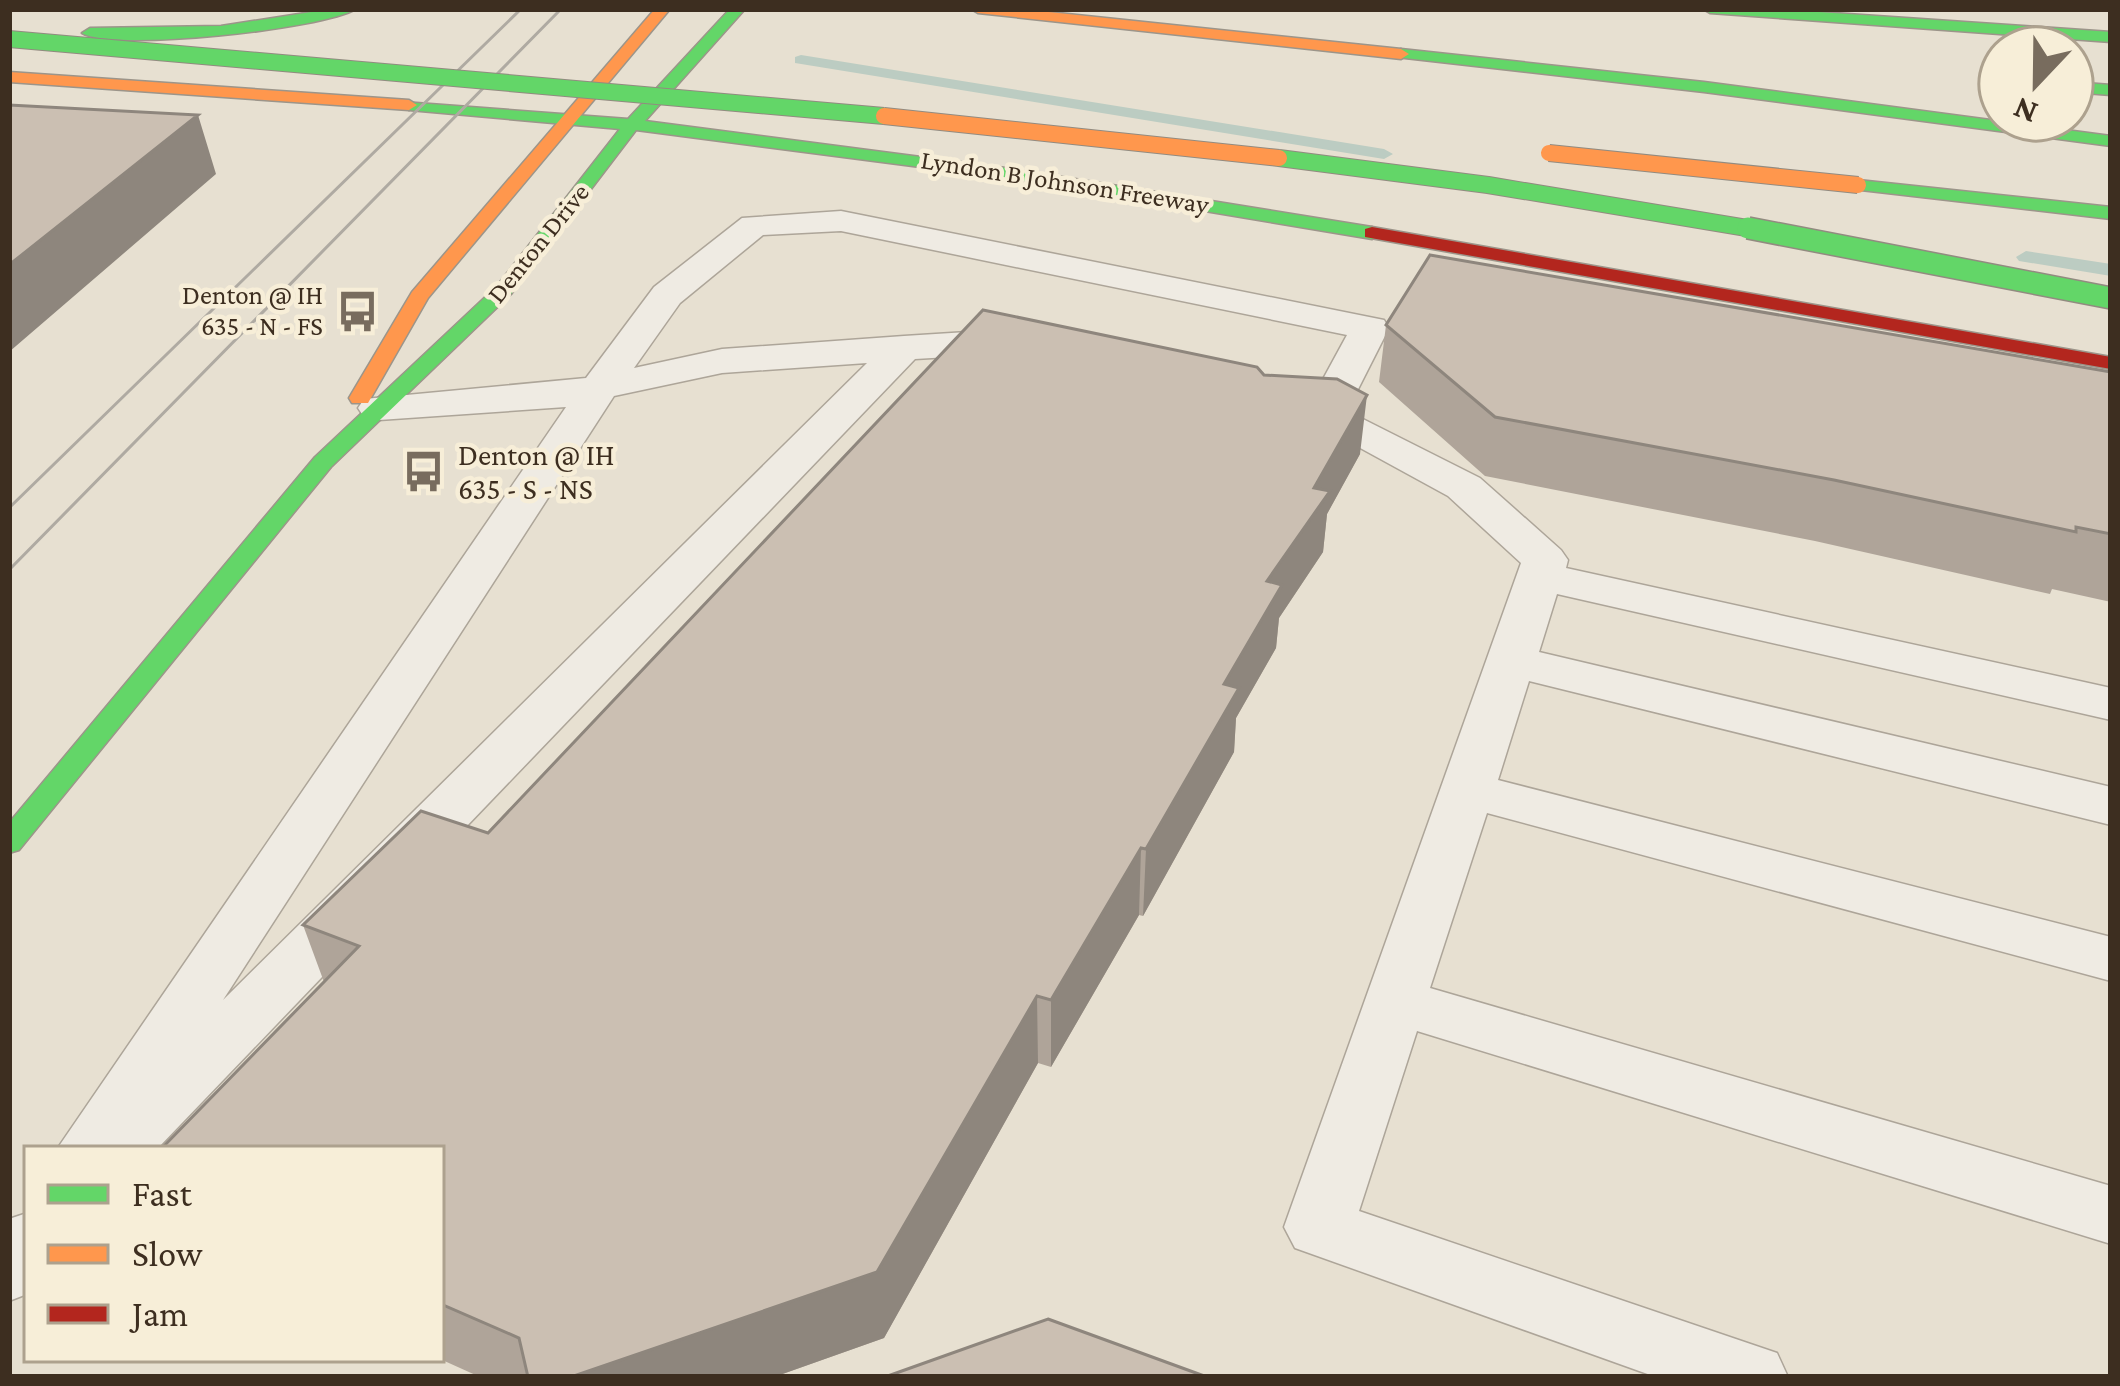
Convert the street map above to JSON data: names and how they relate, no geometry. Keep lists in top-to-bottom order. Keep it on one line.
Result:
{"streets":{"main road":["Lyndon B Johnson Freeway","Denton Drive"]},"crossings":[["Lyndon B Johnson Freeway","Denton Drive"]],"places":{"bus stop":["Denton @ IH 635 - N - FS","Denton @ IH 635 - S - NS"]},"legend":["Fast","Slow","Jam"],"north":"bottom"}
